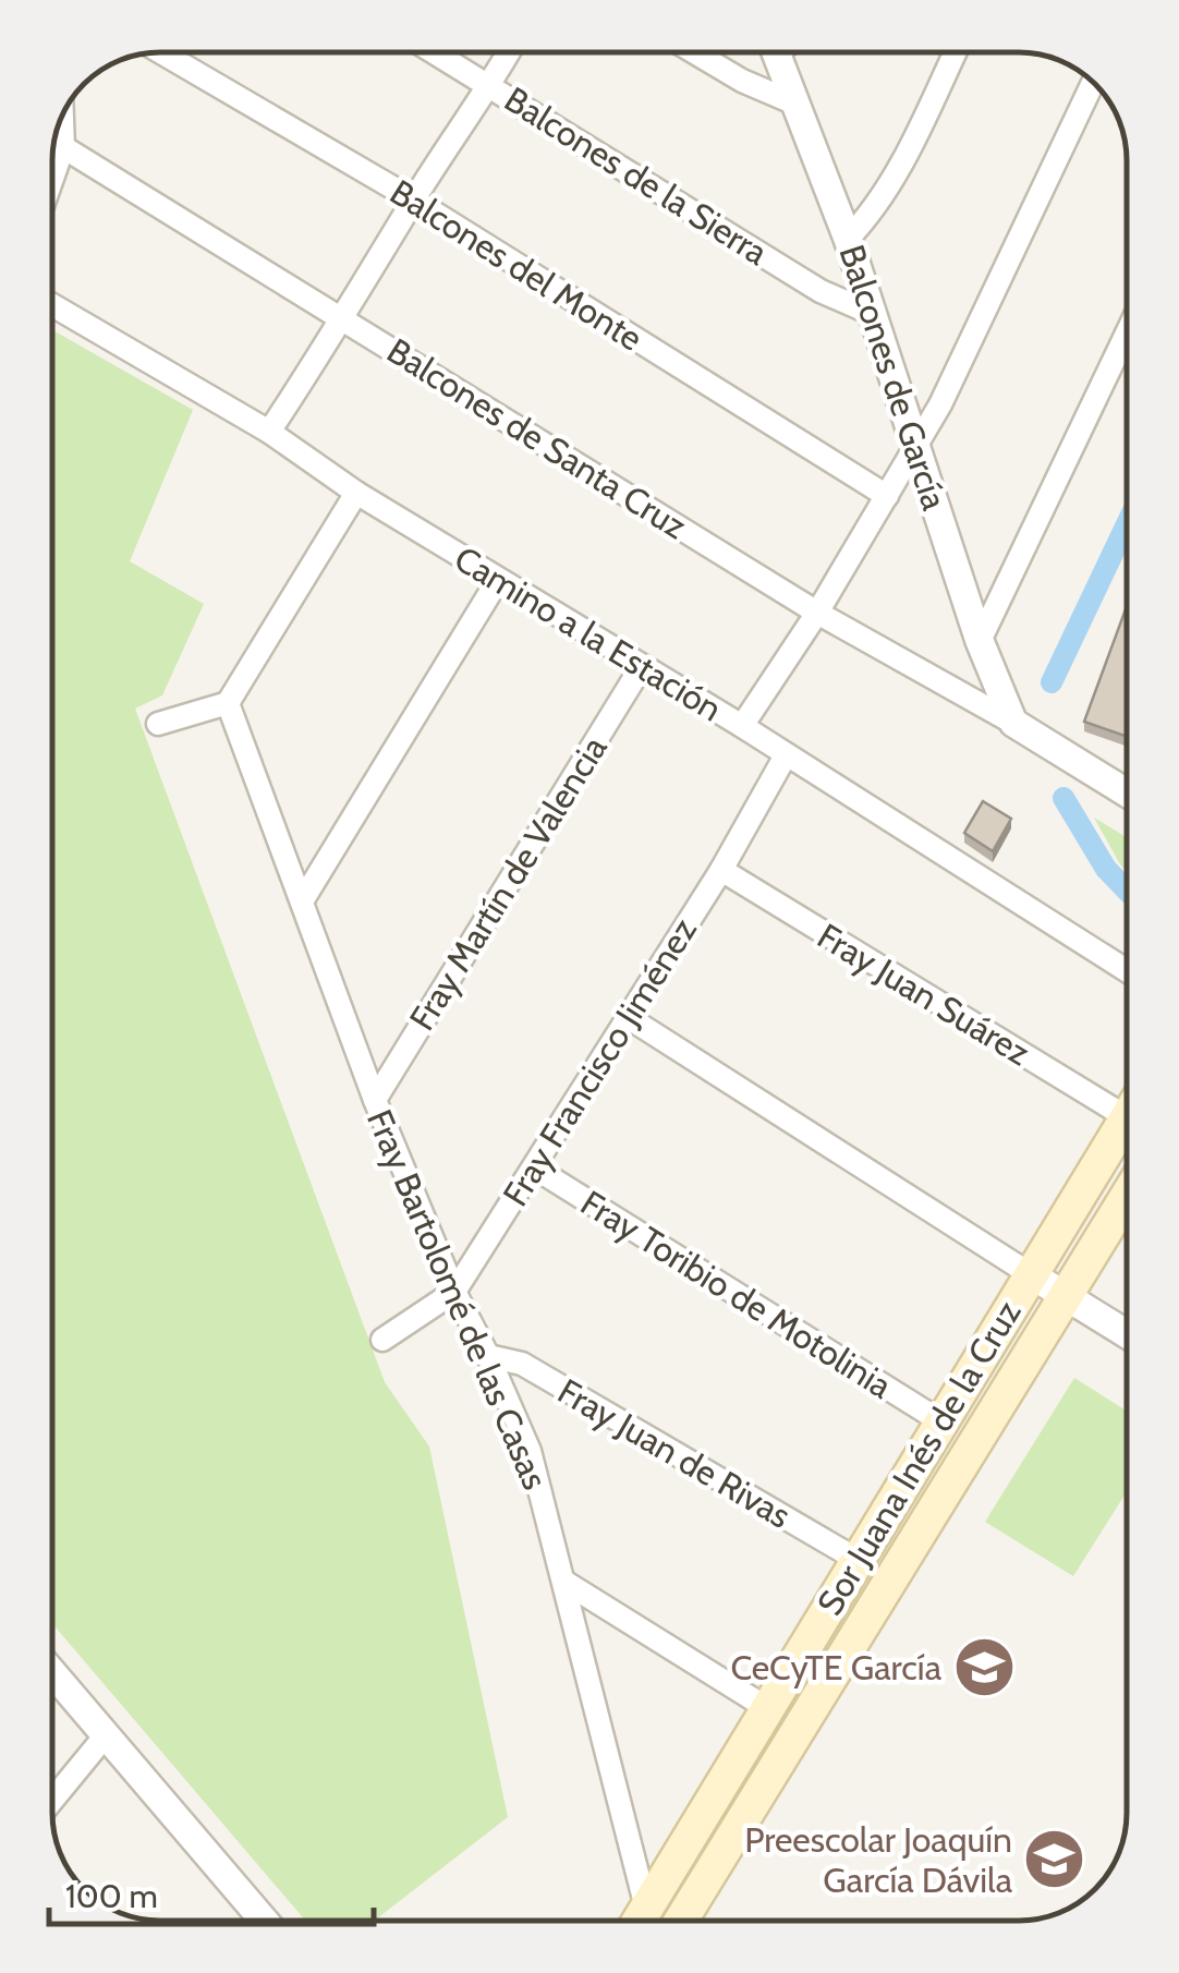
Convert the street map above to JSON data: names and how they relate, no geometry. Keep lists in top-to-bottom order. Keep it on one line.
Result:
{"streets":{"main road":["Sor Juana Inés de la Cruz"],"street":["Balcones de la Sierra","Balcones del Monte","Balcones de García","Balcones de Santa Cruz","Camino a la Estación","Fray Martín de Valencia","Fray Juan Suárez","Fray Francisco Jiménez","Fray Toribio de Motolinia","Fray Bartolomé de las Casas","Fray Juan de Rivas"]},"crossings":[["Balcones de la Sierra","Balcones de García"],["Balcones de García","Balcones de Santa Cruz"],["Camino a la Estación","Fray Martín de Valencia"],["Camino a la Estación","Fray Francisco Jiménez"],["Fray Martín de Valencia","Fray Bartolomé de las Casas"],["Fray Juan Suárez","Fray Francisco Jiménez"],["Fray Francisco Jiménez","Fray Toribio de Motolinia"],["Fray Francisco Jiménez","Fray Bartolomé de las Casas"],["Fray Toribio de Motolinia","Sor Juana Inés de la Cruz"],["Fray Bartolomé de las Casas","Fray Juan de Rivas"],["Fray Bartolomé de las Casas","Sor Juana Inés de la Cruz"],["Fray Juan de Rivas","Sor Juana Inés de la Cruz"]],"places":{"school or university":["CeCyTE García","Preescolar Joaquín García Dávila"]},"scale_bar":"100 m"}
